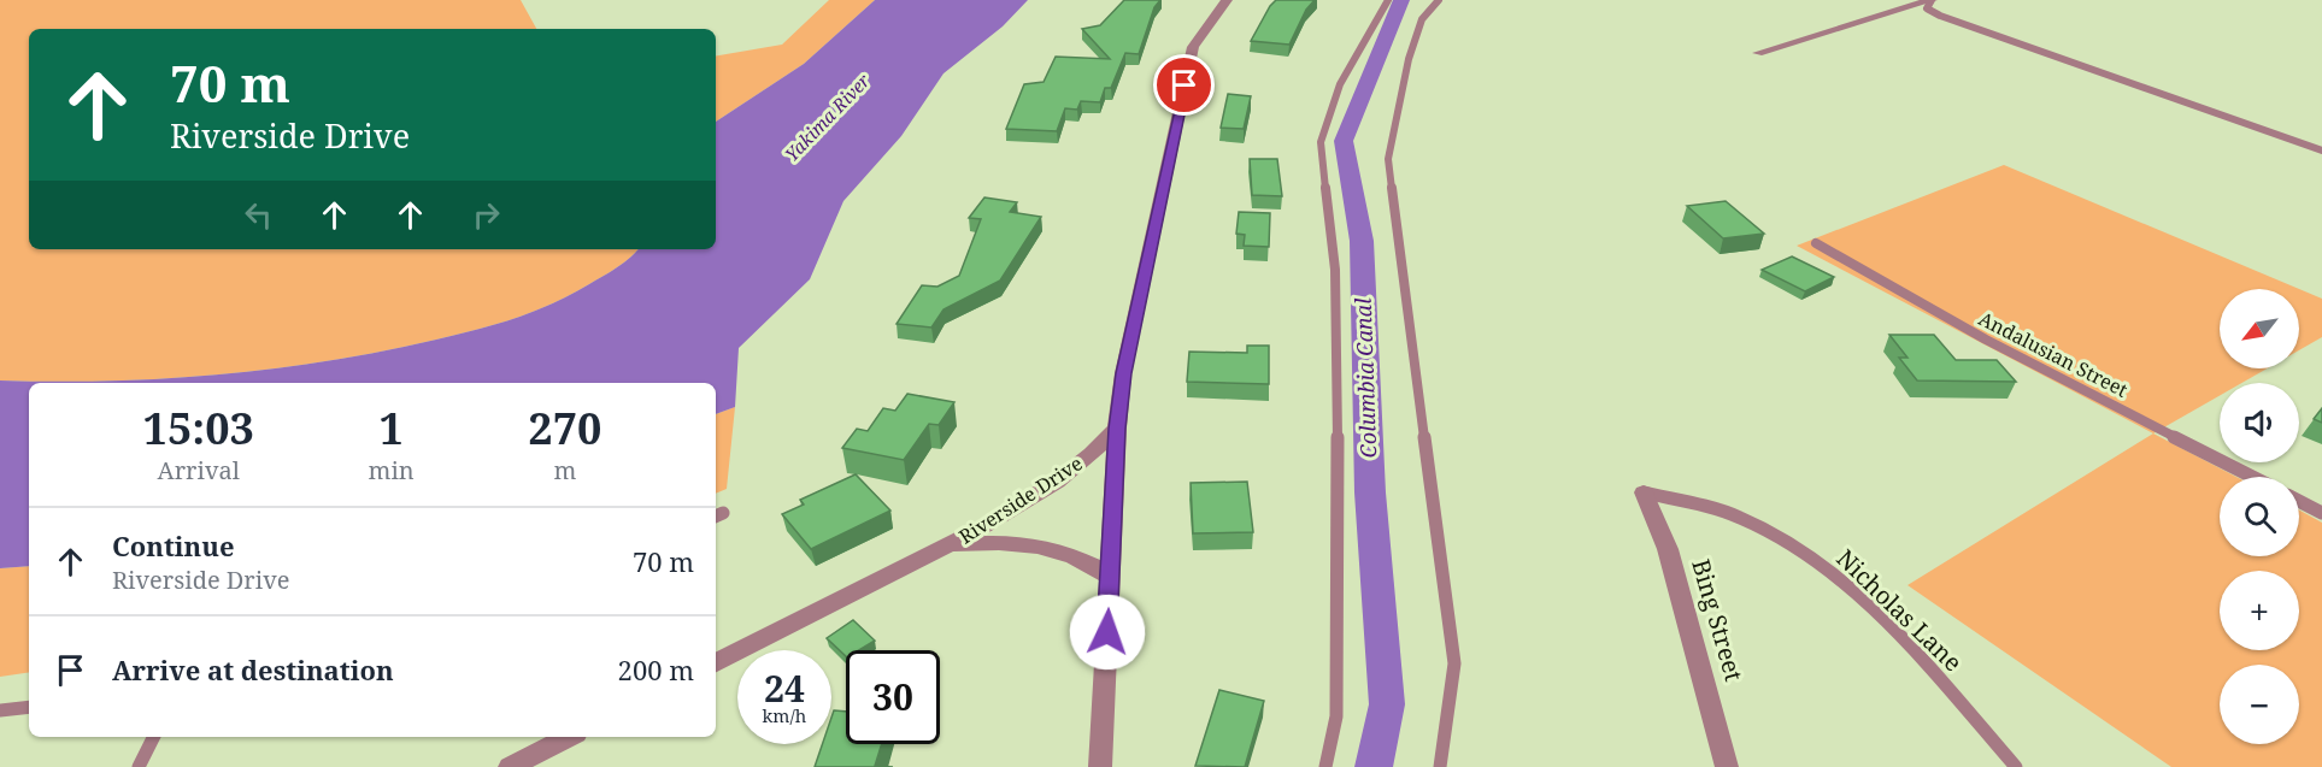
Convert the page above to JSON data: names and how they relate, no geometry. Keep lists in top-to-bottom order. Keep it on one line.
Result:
{"streets":{"street":["Riverside Drive","Bing Street"],"lane":["Andalusian Street","Nicholas Lane"]},"crossings":[["Nicholas Lane","Bing Street"]],"water":["Yakima River","Columbia Canal"],"north":"bottom left","page":{"turn":["70 m","Riverside Drive"],"map_buttons":["+","−"],"eta":["15:03","Arrival","1","min","270","m"],"list":[{"name":"Continue","note":"Riverside Drive","value":"70 m"},{"name":"Arrive at destination","value":"200 m"}],"speed":"24 km/h","limit":"30"}}
